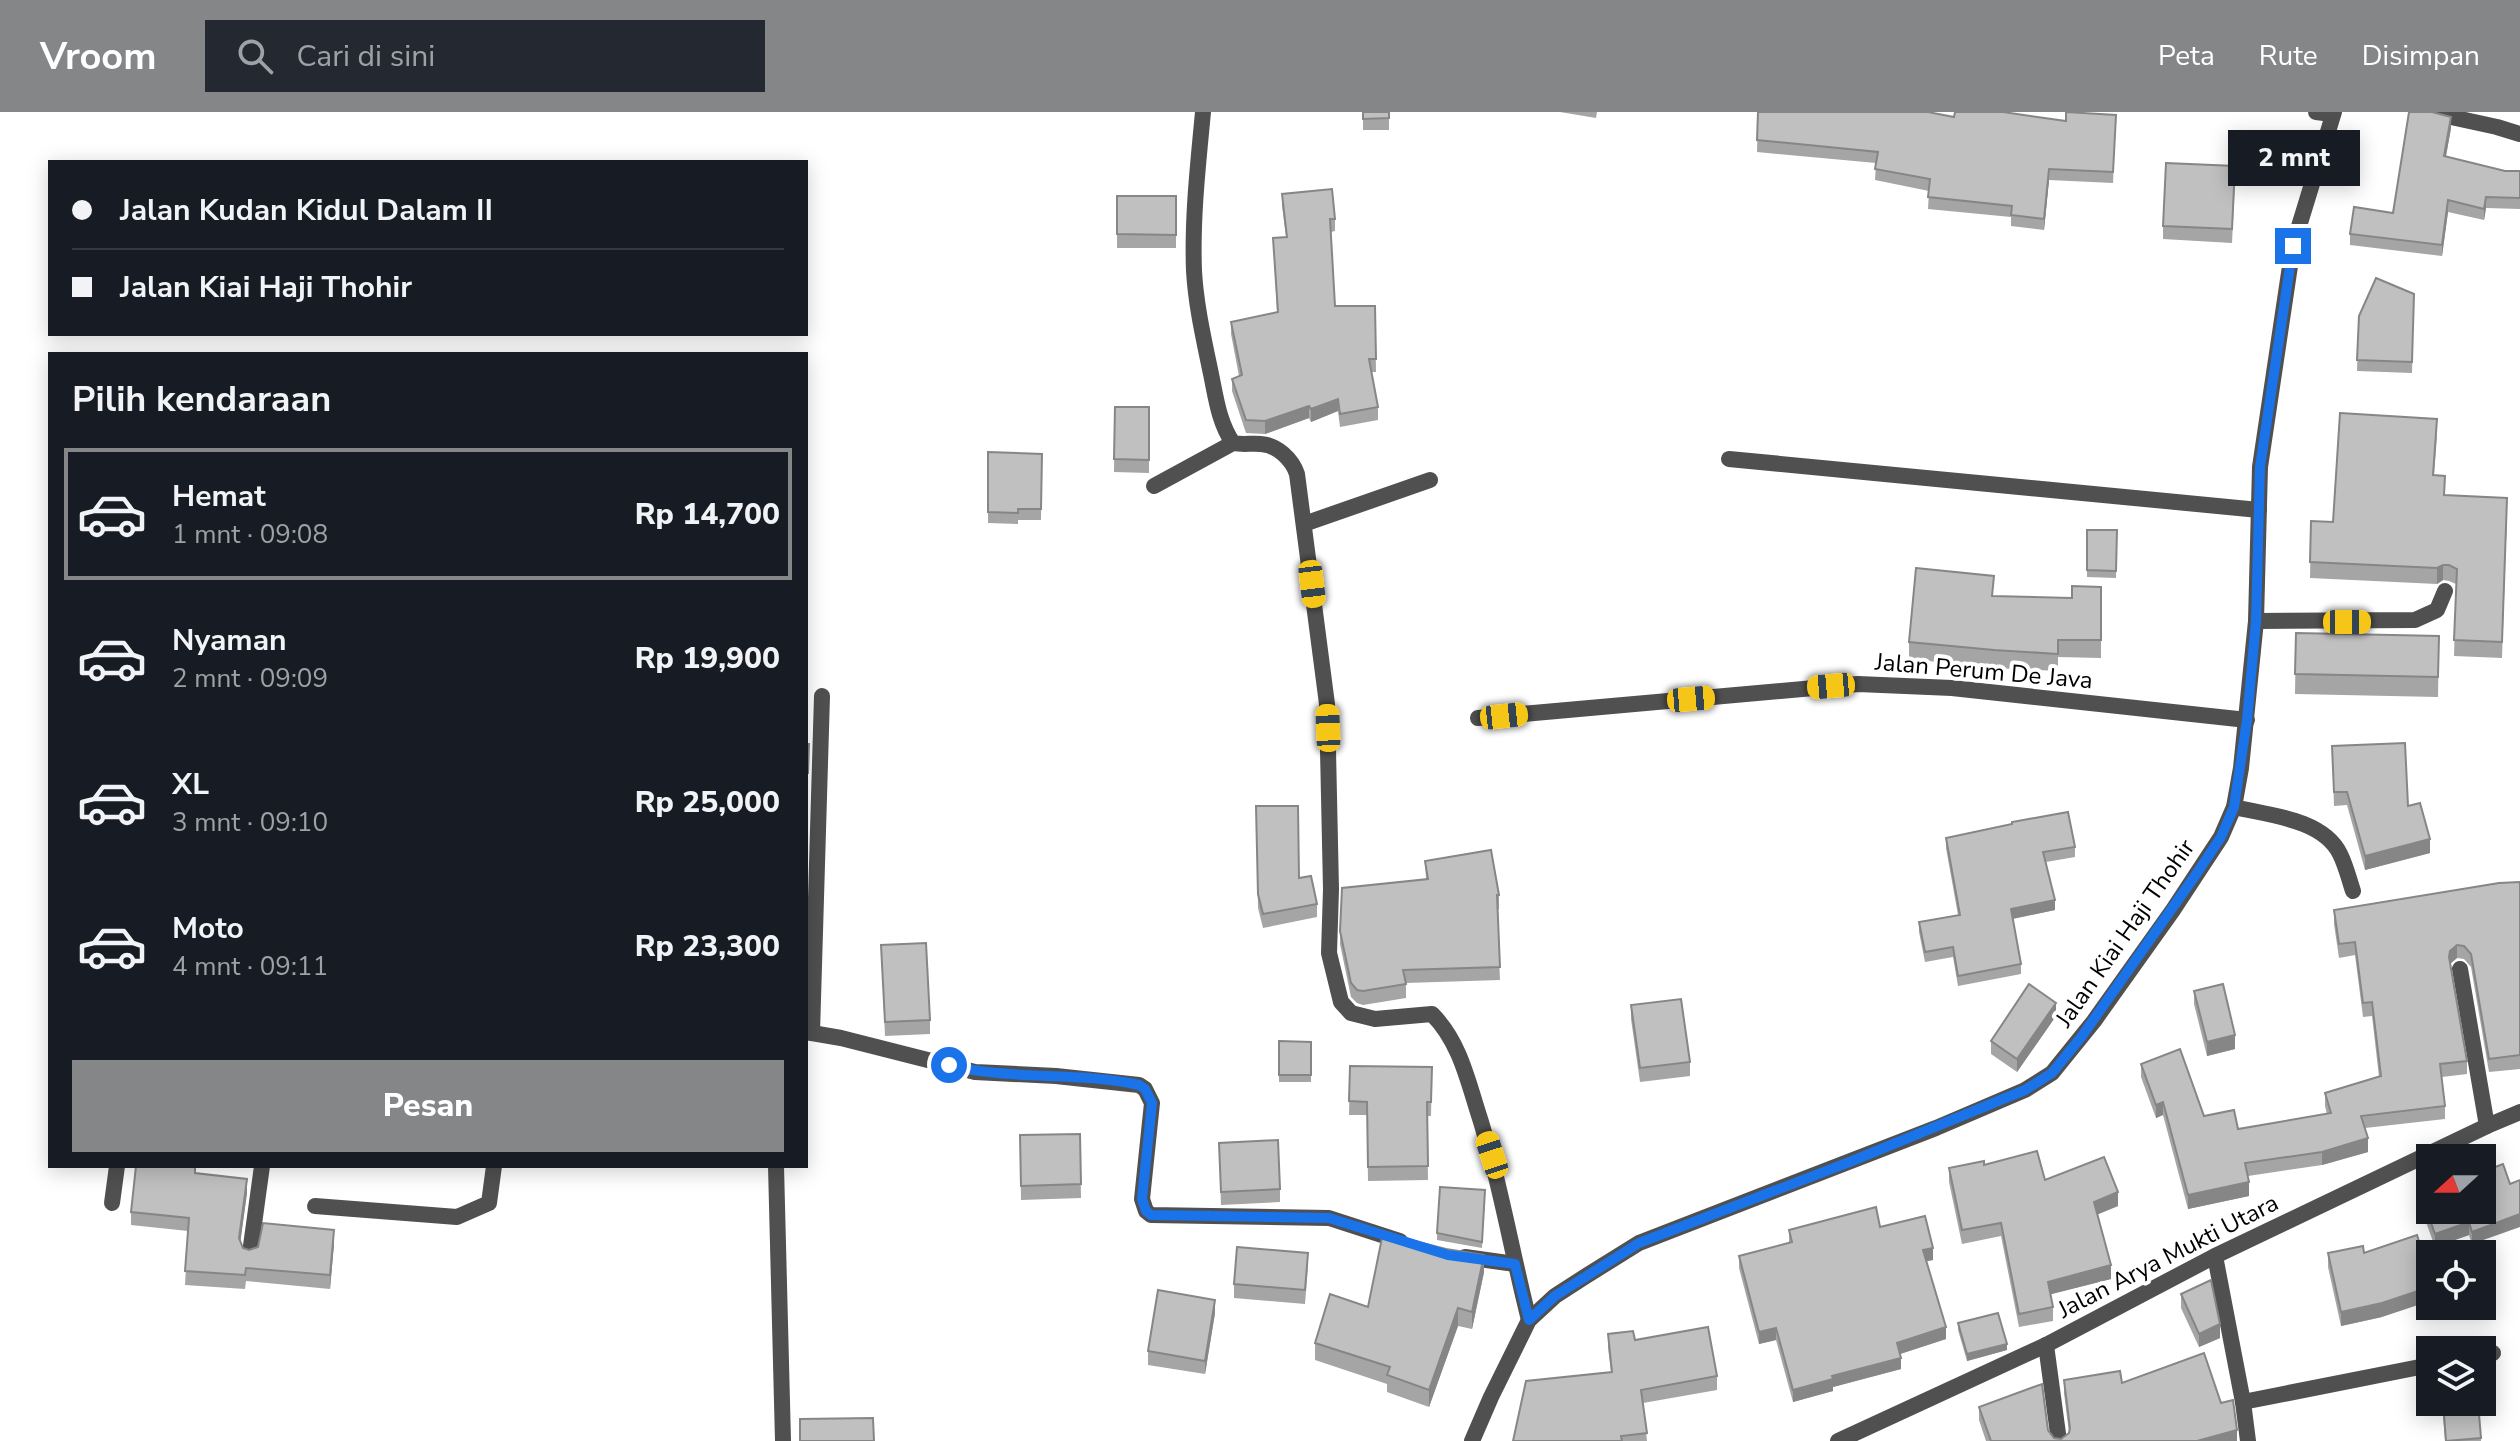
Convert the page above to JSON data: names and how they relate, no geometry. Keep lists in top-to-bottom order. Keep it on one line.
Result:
{"streets":{"street":["Jalan Perum De Java","Jalan Kiai Haji Thohir","Jalan Arya Mukti Utara"]},"crossings":[["Jalan Perum De Java","Jalan Kiai Haji Thohir"]],"north":"left","page":{"header":"Vroom","search":"Cari di sini","nav":["Peta","Rute","Disimpan"],"bubble":"2 mnt","banner":["Jalan Kudan Kidul Dalam II","Jalan Kiai Haji Thohir"],"heading":"Pilih kendaraan","list":[{"name":"Hemat","note":"1 mnt · 09:08","value":"Rp 14,700"},{"name":"Nyaman","note":"2 mnt · 09:09","value":"Rp 19,900"},{"name":"XL","note":"3 mnt · 09:10","value":"Rp 25,000"},{"name":"Moto","note":"4 mnt · 09:11","value":"Rp 23,300"}],"buttons":"Pesan"}}
